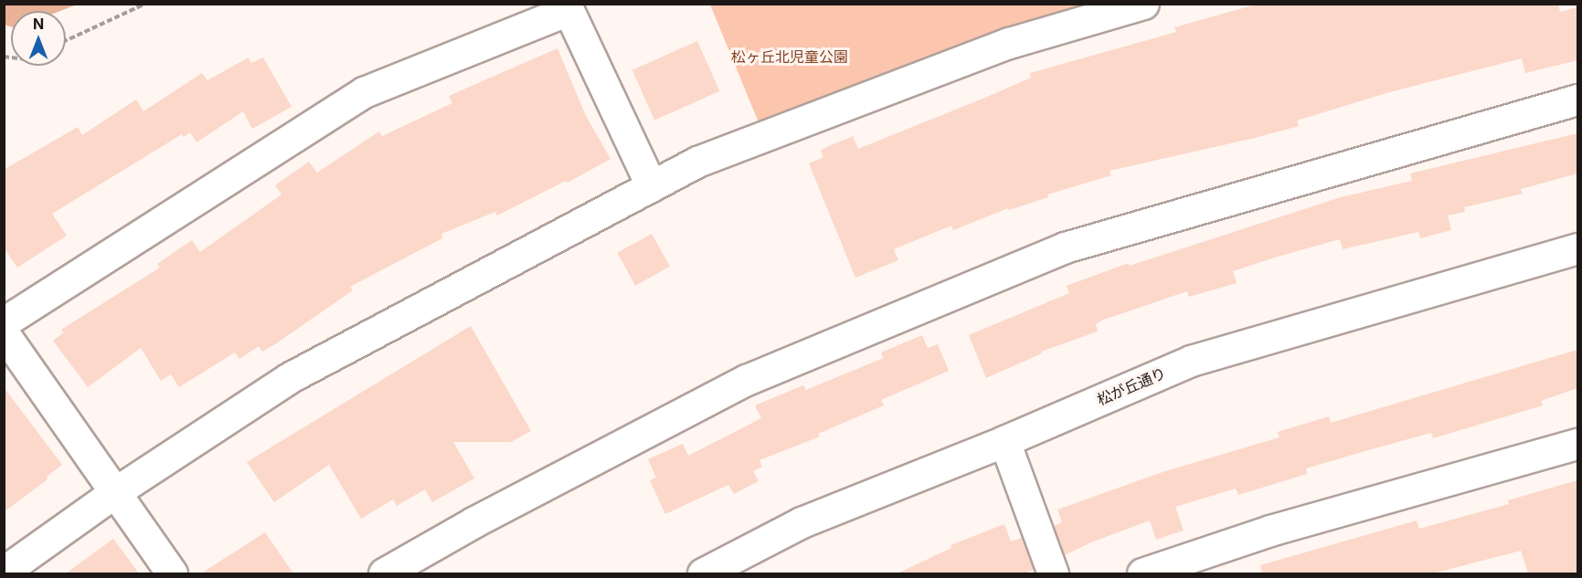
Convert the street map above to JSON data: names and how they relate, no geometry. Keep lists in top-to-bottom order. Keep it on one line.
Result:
{"streets":{"street":["松が丘通り"]},"parks":["松ヶ丘北児童公園"],"north":"top"}
